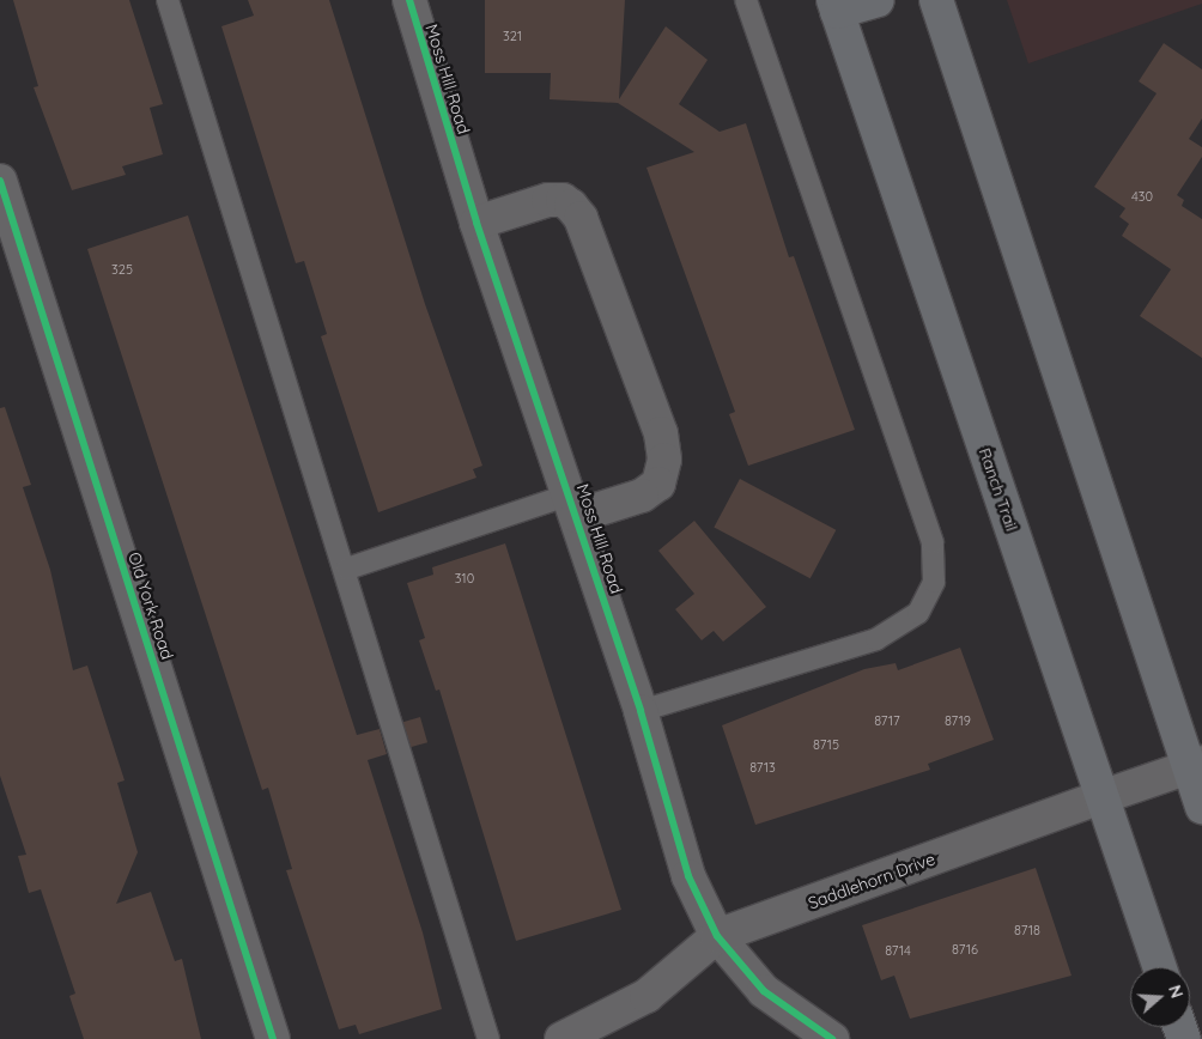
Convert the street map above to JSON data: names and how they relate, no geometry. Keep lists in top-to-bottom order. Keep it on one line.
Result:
{"streets":{"main road":["Ranch Trail"],"street":["Moss Hill Road","Old York Road","Saddlehorn Drive"]},"crossings":[["Moss Hill Road","Saddlehorn Drive"],["Ranch Trail","Saddlehorn Drive"]],"house_numbers":["321","430","325","310","8717","8719","8715","8713","8718","8716","8714"],"north":"right"}
